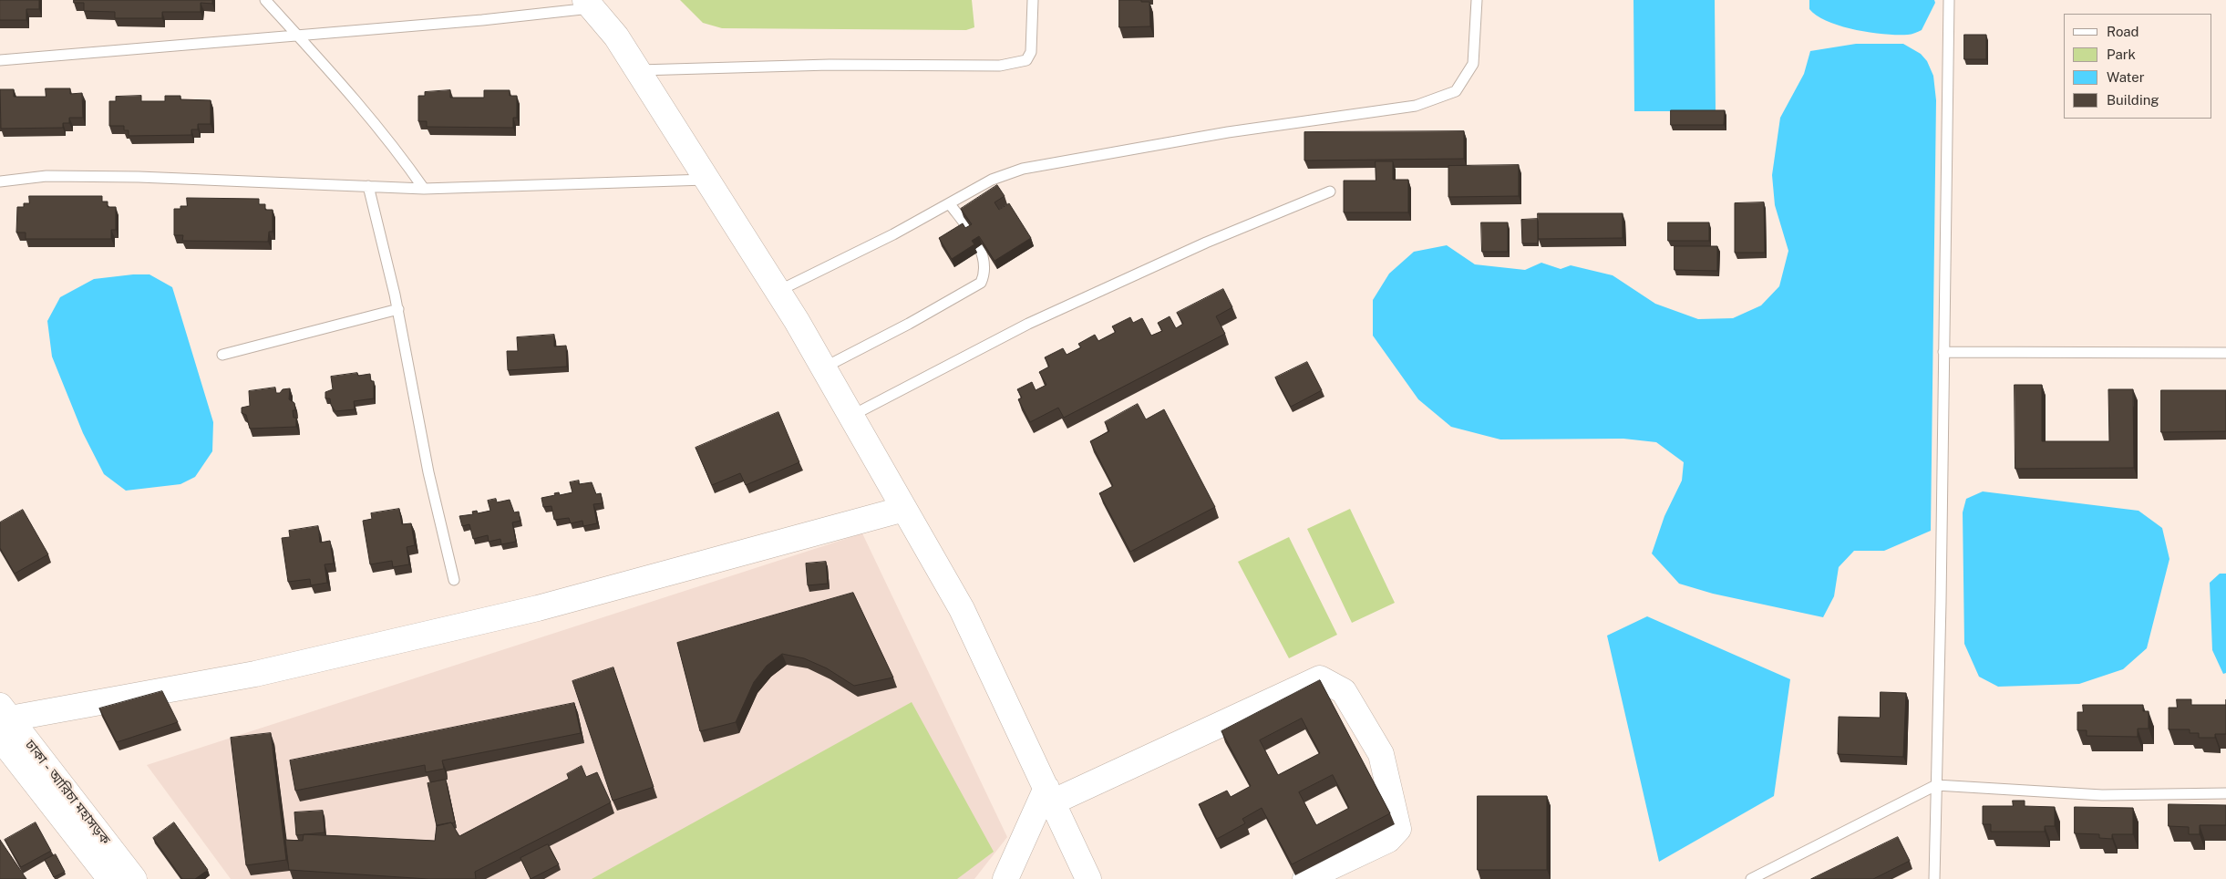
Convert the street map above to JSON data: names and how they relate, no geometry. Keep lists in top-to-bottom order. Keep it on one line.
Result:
{"streets":{"main road":["ঢাকা - আরিচা মহাসড়ক"]},"legend":["Road","Park","Water","Building"]}
